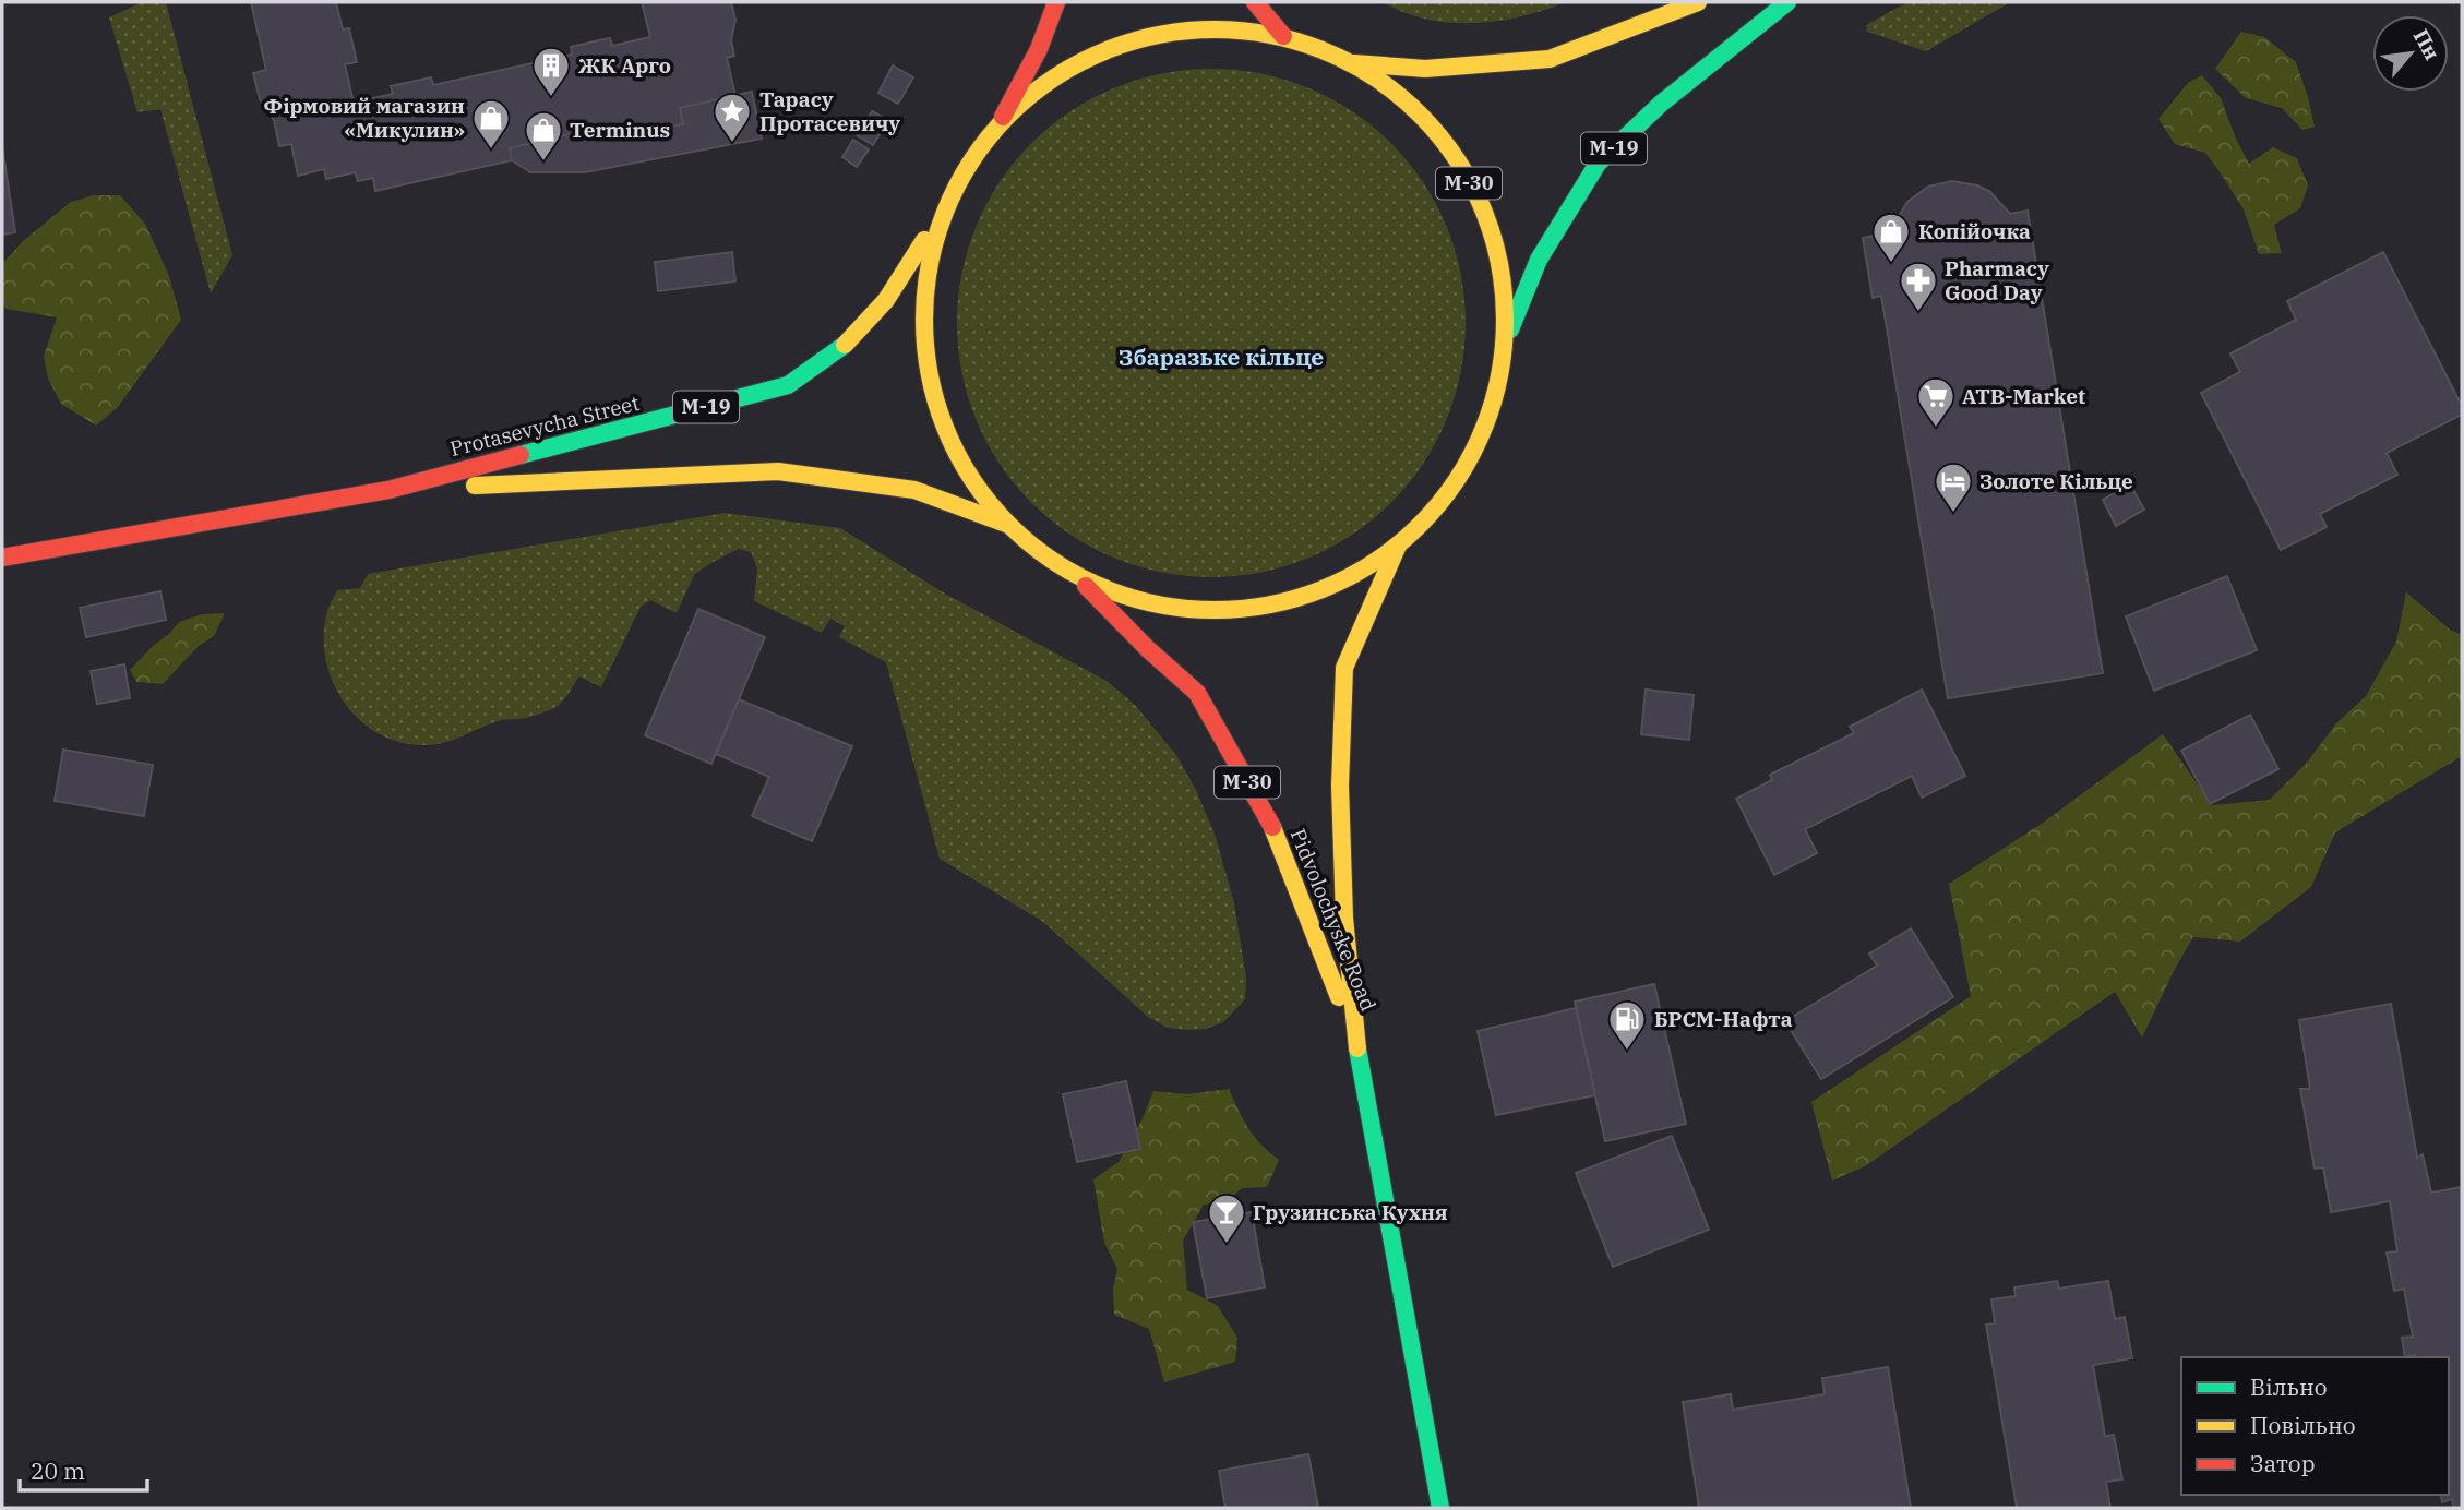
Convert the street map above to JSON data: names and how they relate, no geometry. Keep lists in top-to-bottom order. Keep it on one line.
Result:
{"streets":{"main road":["М-19","М-30","Protasevycha Street","Pidvolochyske Road"]},"crossings":[["М-19","М-30"],["М-19","Protasevycha Street"],["М-19","Pidvolochyske Road"]],"districts":["Збаразьке кільце"],"places":{"building":["ЖК Арго"],"place":["Тарасу Протасевичу"],"shop":["Фірмовий магазин «Микулин»","Terminus","Копійочка"],"pharmacy":["Pharmacy Good Day"],"supermarket":["ATB-Market"],"hotel":["Золоте Кільце"],"fuel station":["БРСМ-Нафта"],"bar":["Грузинська Кухня"]},"legend":["Вільно","Повільно","Затор"],"scale_bar":"20 m","north":"top right"}
